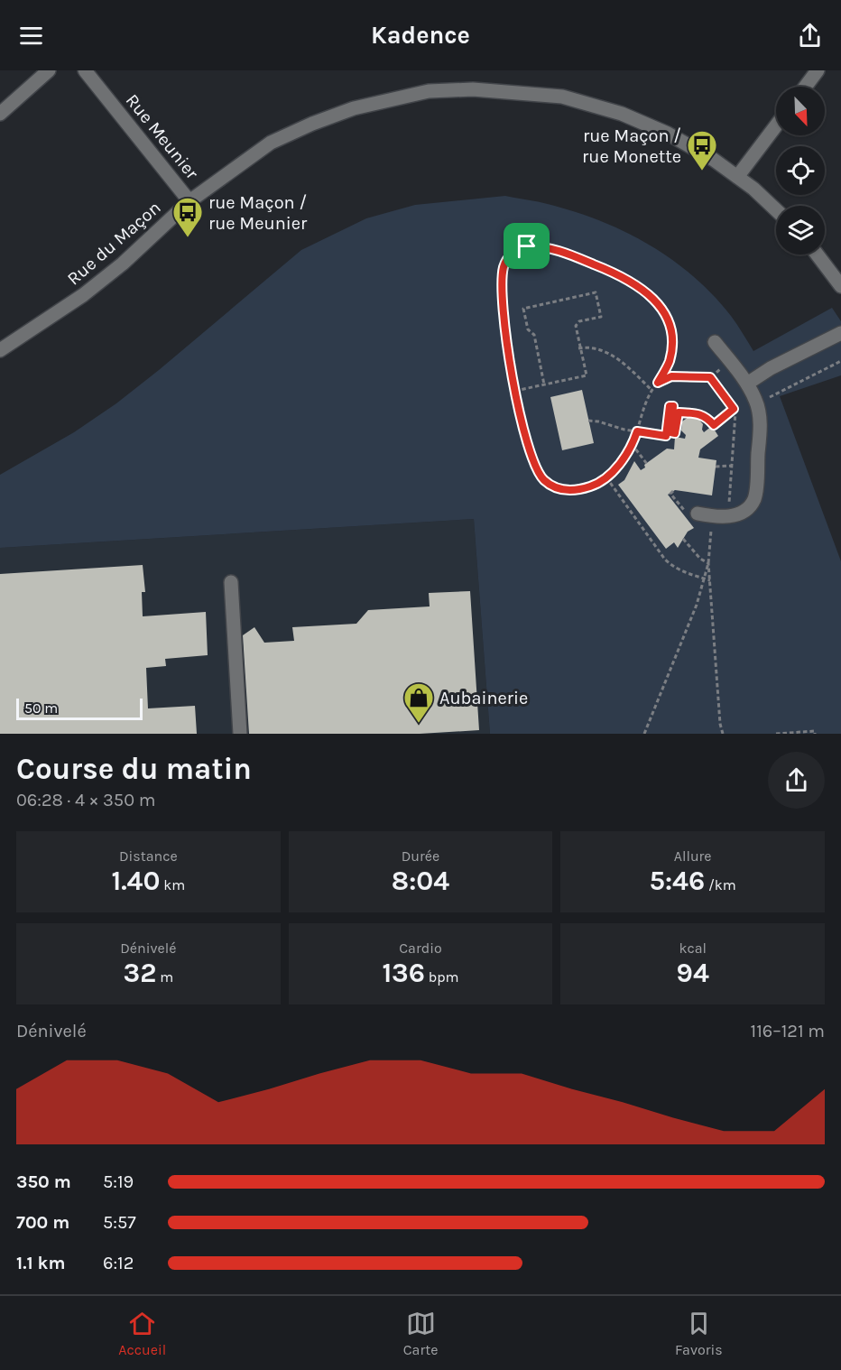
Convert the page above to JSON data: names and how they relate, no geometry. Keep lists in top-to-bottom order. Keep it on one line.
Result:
{"streets":{"street":["Rue Meunier","Rue du Maçon"]},"crossings":[["Rue Meunier","Rue du Maçon"]],"places":{"bus stop":["rue Maçon / rue Monette","rue Maçon / rue Meunier"],"shop":["Aubainerie"]},"scale_bar":"50 m","north":"bottom right","page":{"header":"Kadence","scale":"50 m","heading":["Course du matin","06:28 · 4 × 350 m"],"stats":[["Distance","1.40 km"],["Durée","8:04"],["Allure","5:46 /km"],["Dénivelé","32 m"],["Cardio","136 bpm"],["kcal","94"]],"chart":["Dénivelé","116–121 m"],"list":[{"name":"350 m","note":"5:19"},{"name":"700 m","note":"5:57"},{"name":"1.1 km","note":"6:12"}],"tabs":["Accueil","Carte","Favoris"]}}
